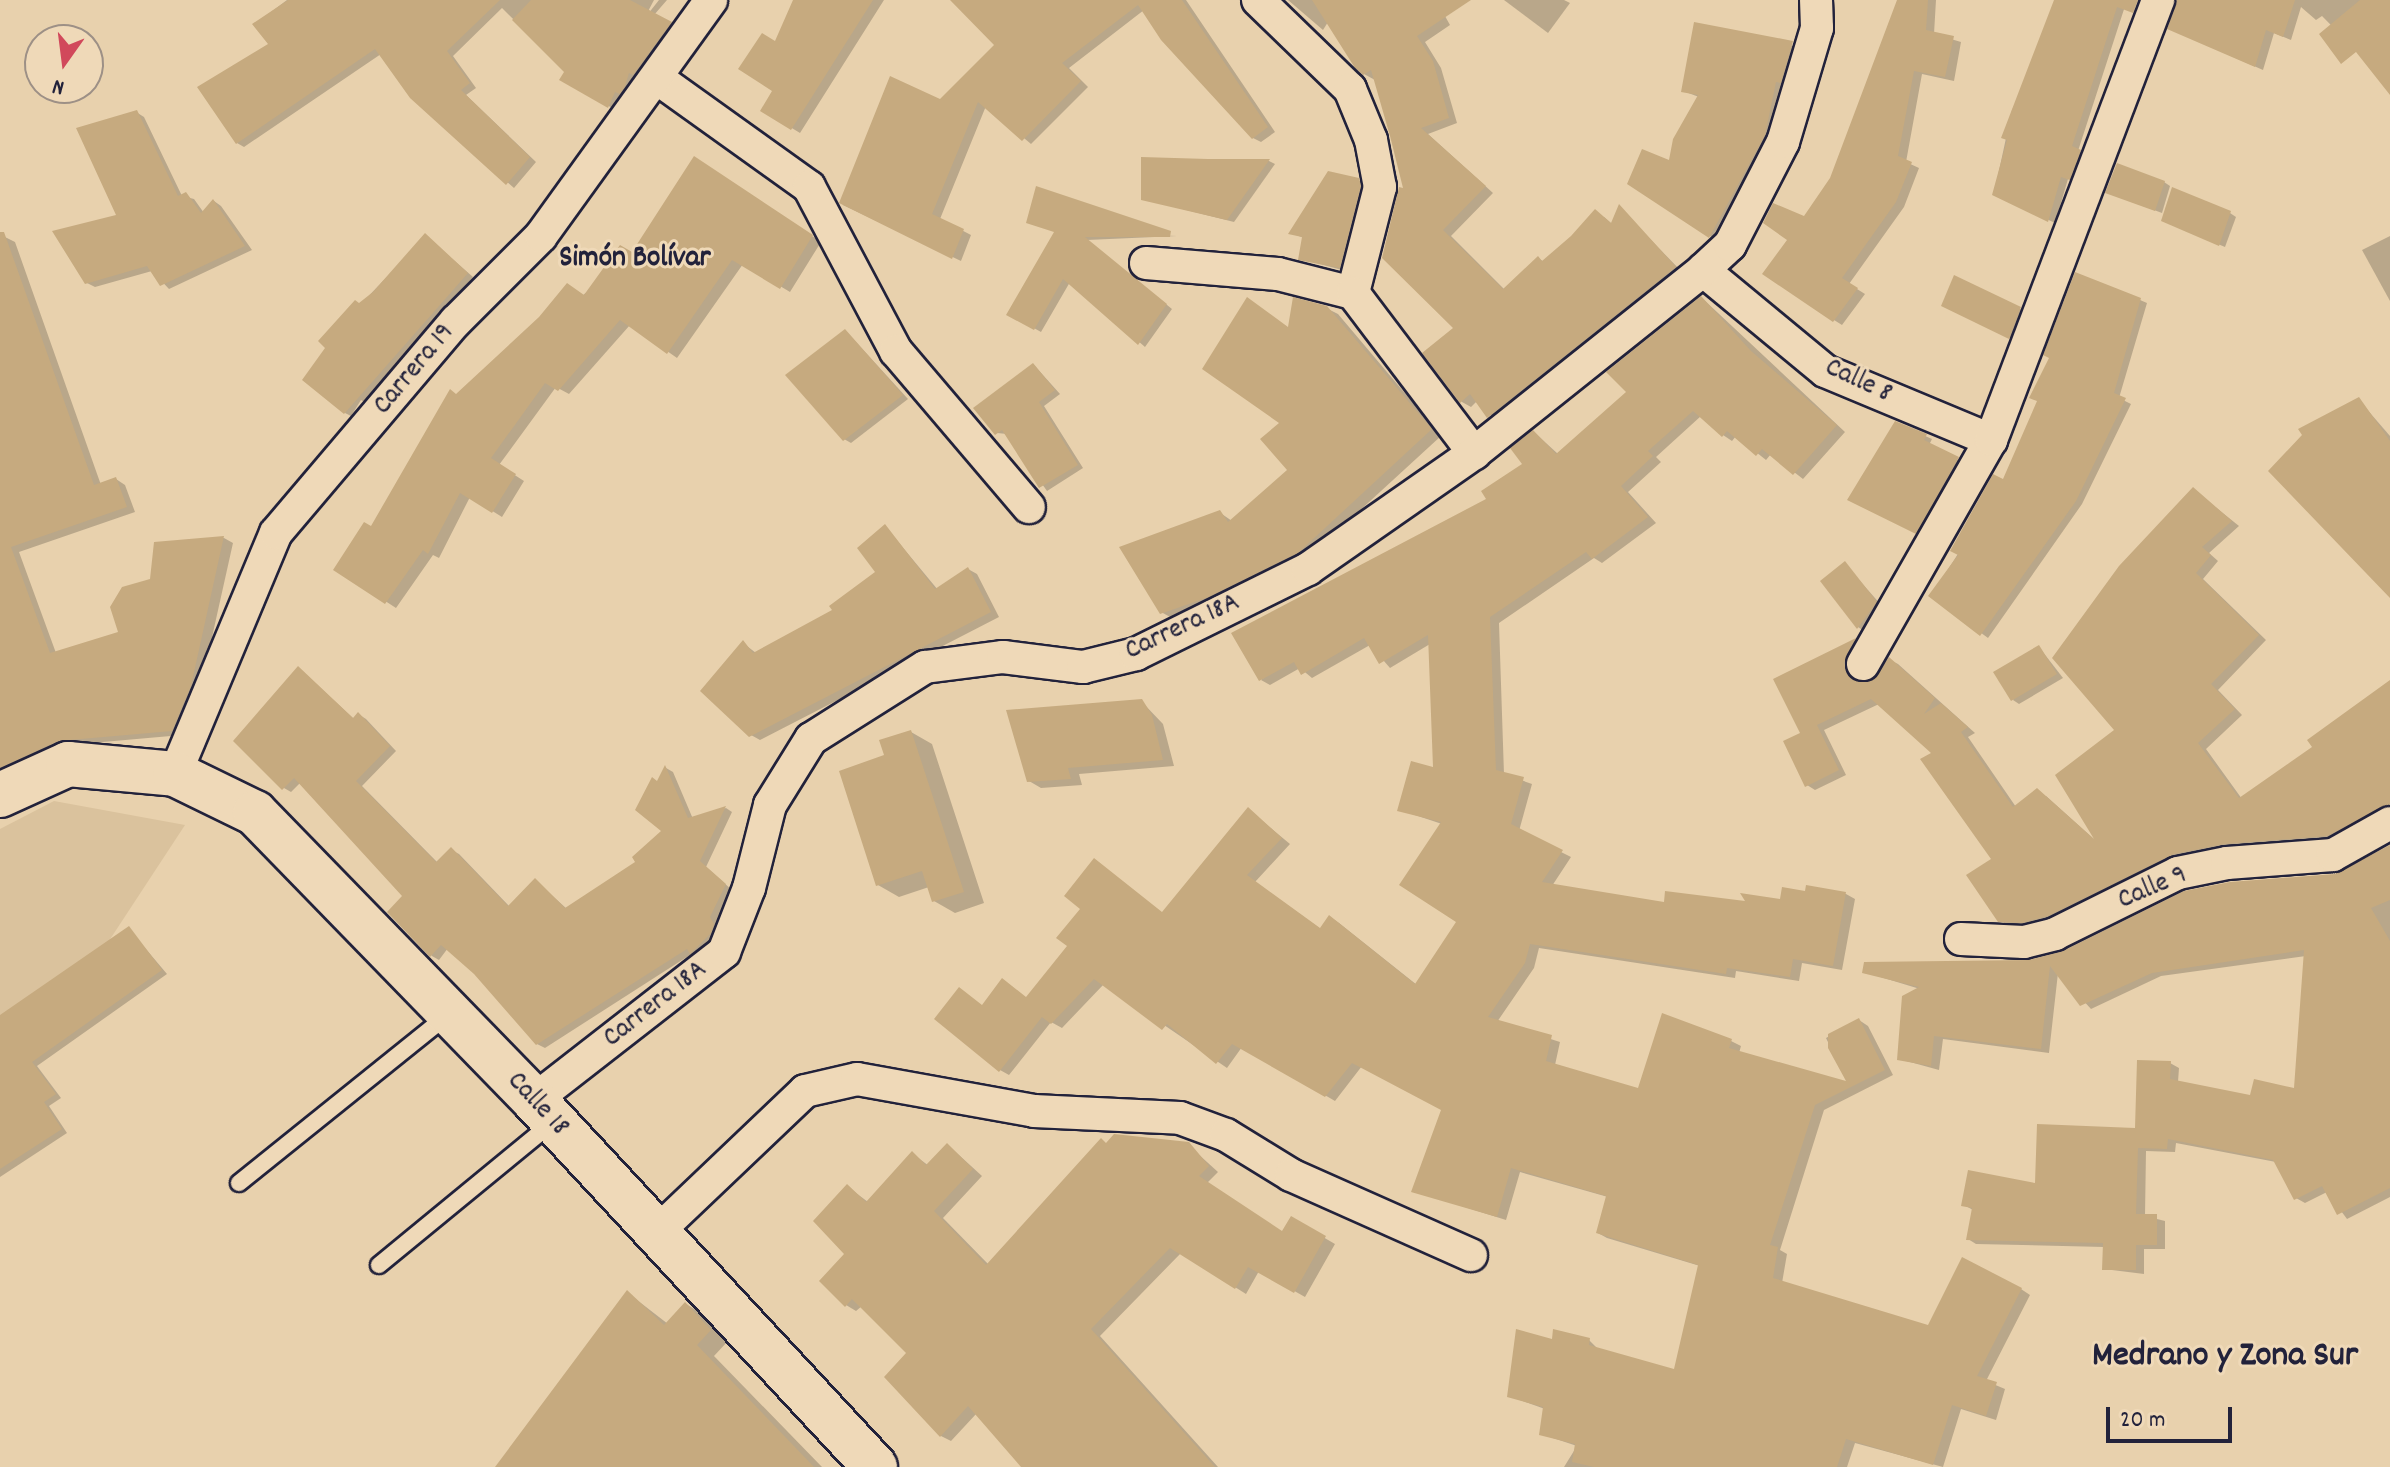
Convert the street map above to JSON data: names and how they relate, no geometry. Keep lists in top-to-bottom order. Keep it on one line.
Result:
{"streets":{"main road":["Calle 18"],"street":["Carrera 19","Calle 8","Carrera 18A","Calle 9"]},"crossings":[["Carrera 19","Calle 18"],["Calle 8","Carrera 18A"],["Carrera 18A","Calle 18"]],"districts":["Simón Bolívar","Medrano y Zona Sur"],"scale_bar":"20 m","north":"bottom"}
